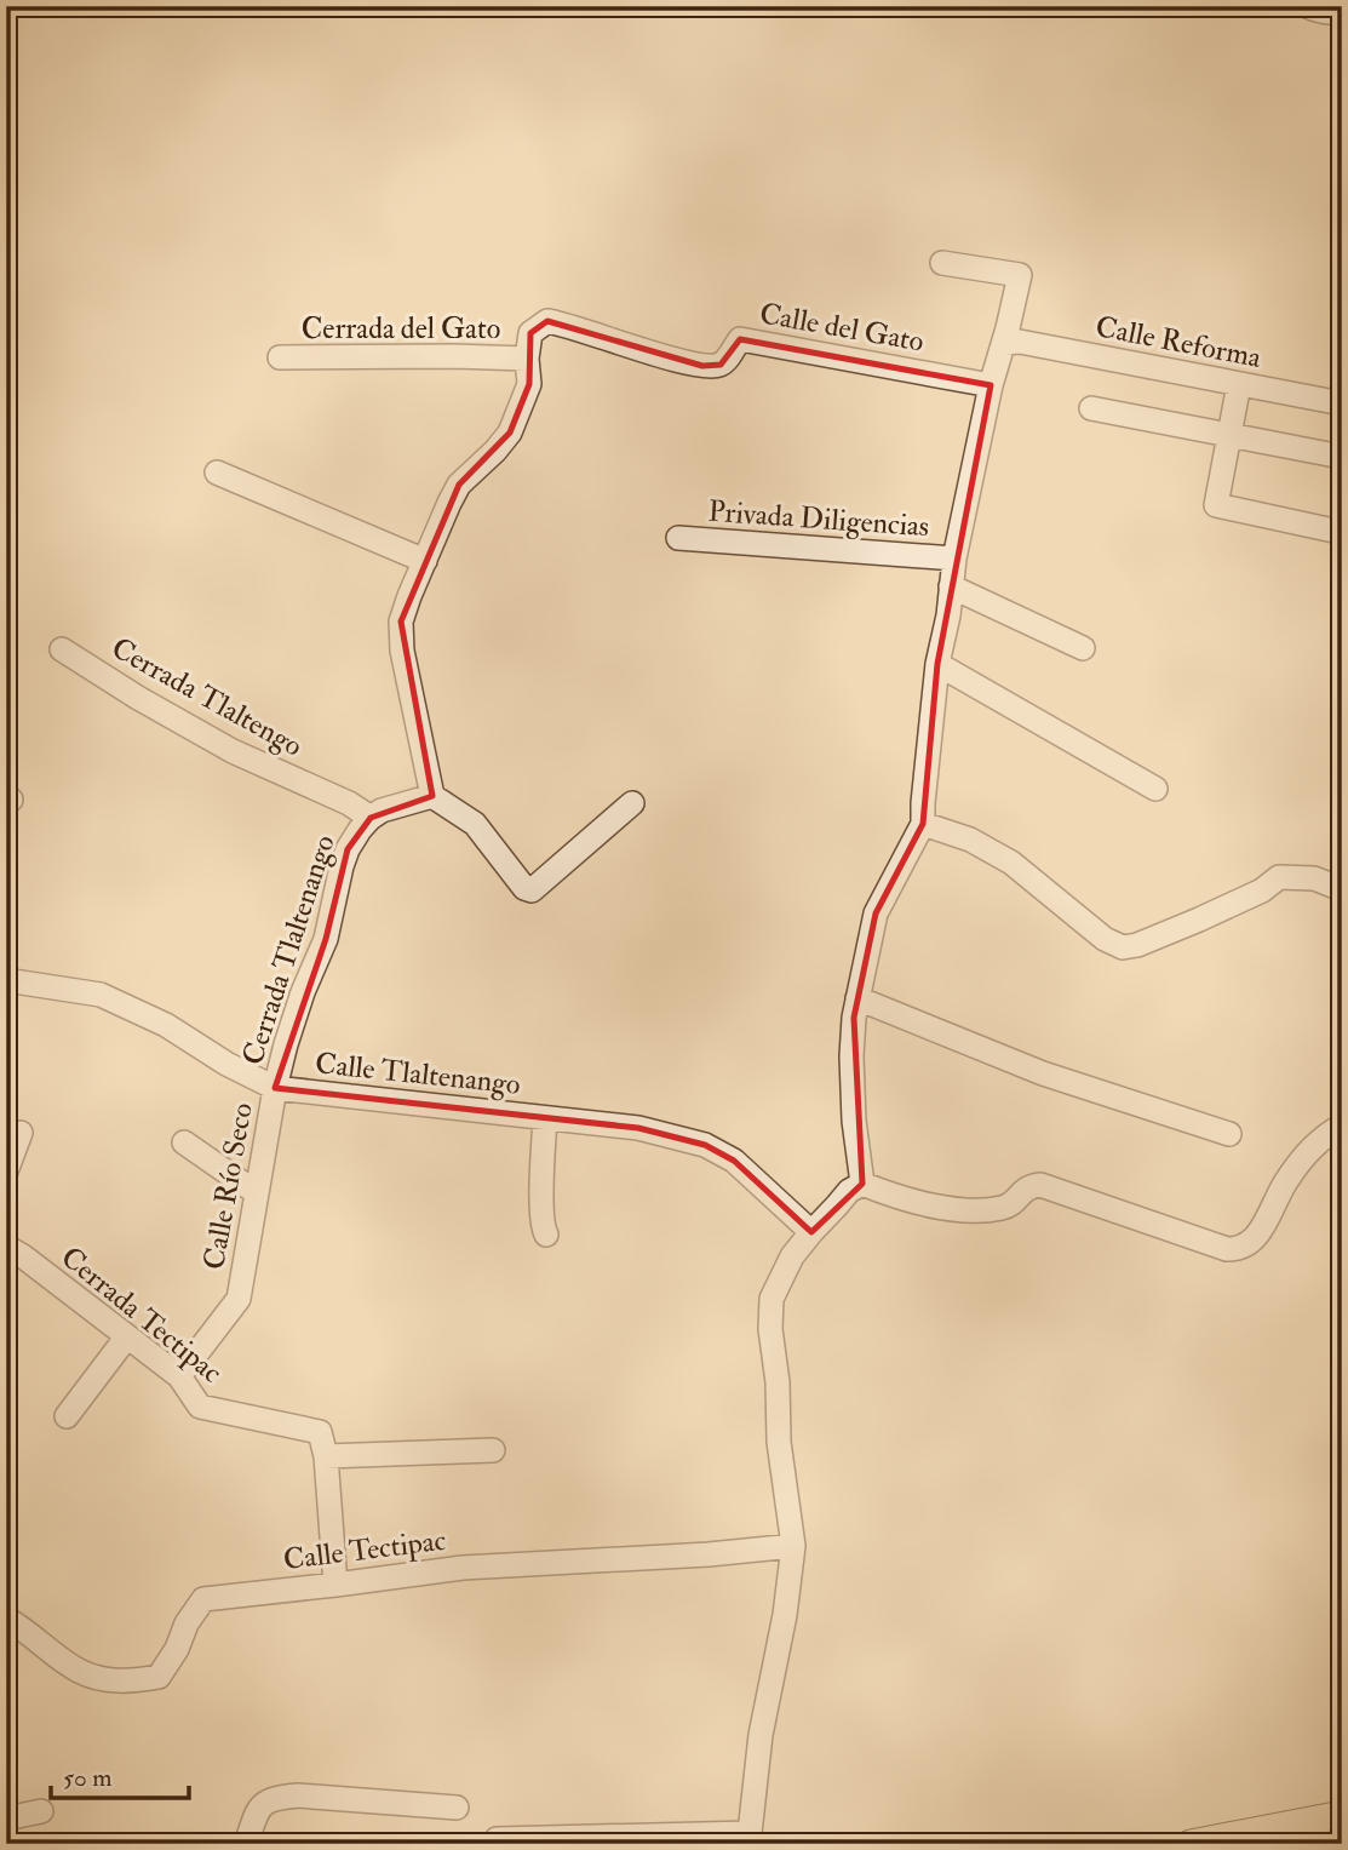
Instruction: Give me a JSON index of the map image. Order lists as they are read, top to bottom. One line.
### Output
{"streets":{"street":["Calle del Gato","Cerrada del Gato","Calle Reforma","Privada Diligencias","Cerrada Tlaltengo","Cerrada Tlaltenango","Calle Tlaltenango","Calle Río Seco","Cerrada Tectipac","Calle Tectipac"]},"crossings":[["Calle del Gato","Cerrada del Gato"],["Cerrada Tlaltengo","Cerrada Tlaltenango"],["Cerrada Tlaltenango","Calle Tlaltenango"],["Cerrada Tlaltenango","Calle Río Seco"],["Calle Tlaltenango","Calle Río Seco"],["Calle Río Seco","Cerrada Tectipac"]],"scale_bar":"50 m"}
